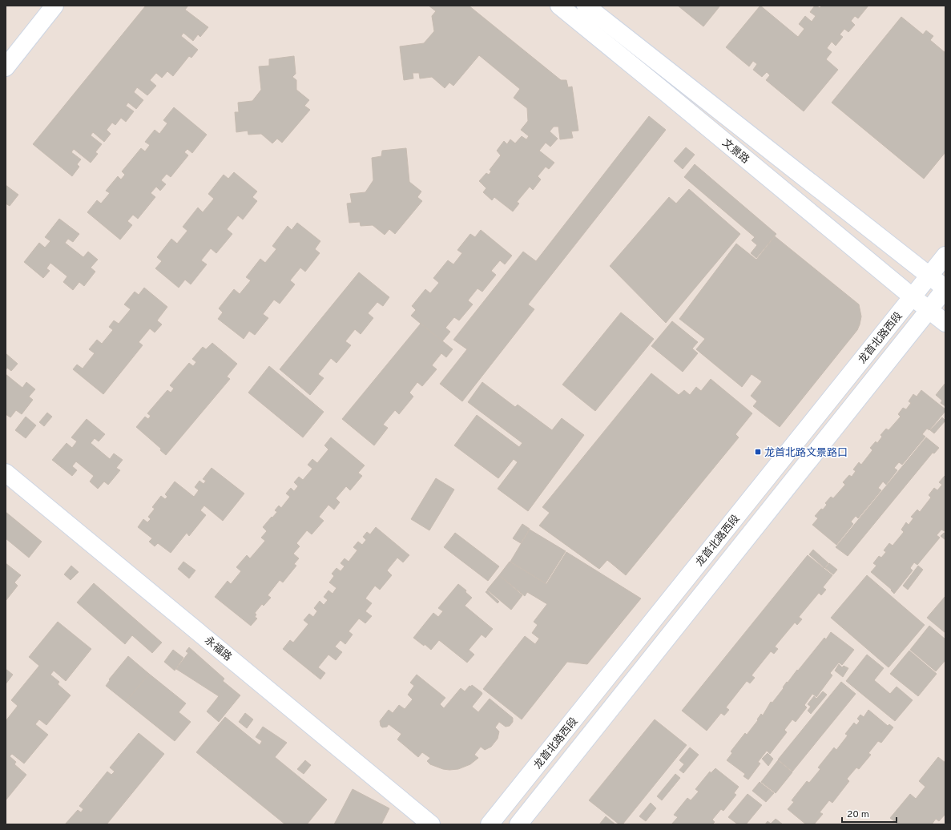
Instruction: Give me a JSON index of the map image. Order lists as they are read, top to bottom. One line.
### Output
{"streets":{"street":["文景路","龙首北路西段","永福路"]},"crossings":[["文景路","龙首北路西段"]],"places":{"transit":["龙首北路文景路口"]},"scale_bar":"20 m"}
